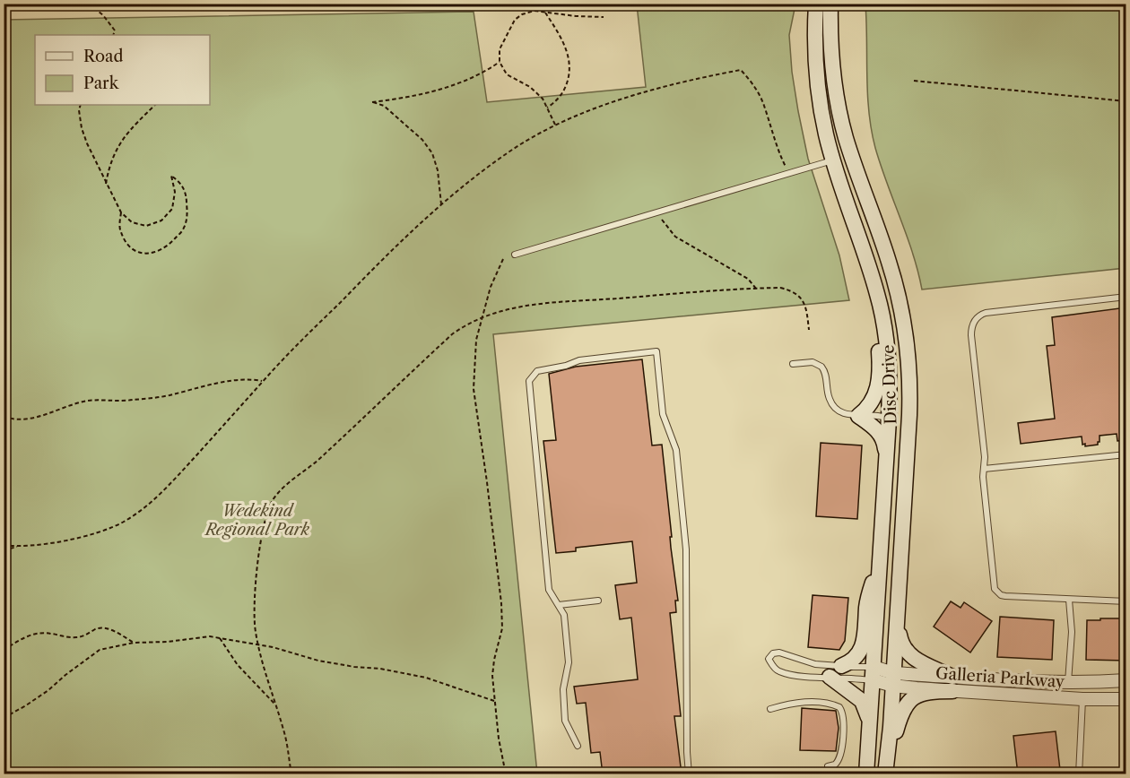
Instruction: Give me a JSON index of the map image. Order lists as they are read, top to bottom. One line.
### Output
{"streets":{"main road":["Disc Drive"],"street":["Galleria Parkway"]},"crossings":[["Disc Drive","Galleria Parkway"]],"parks":["Wedekind Regional Park"],"legend":["Road","Park"]}
